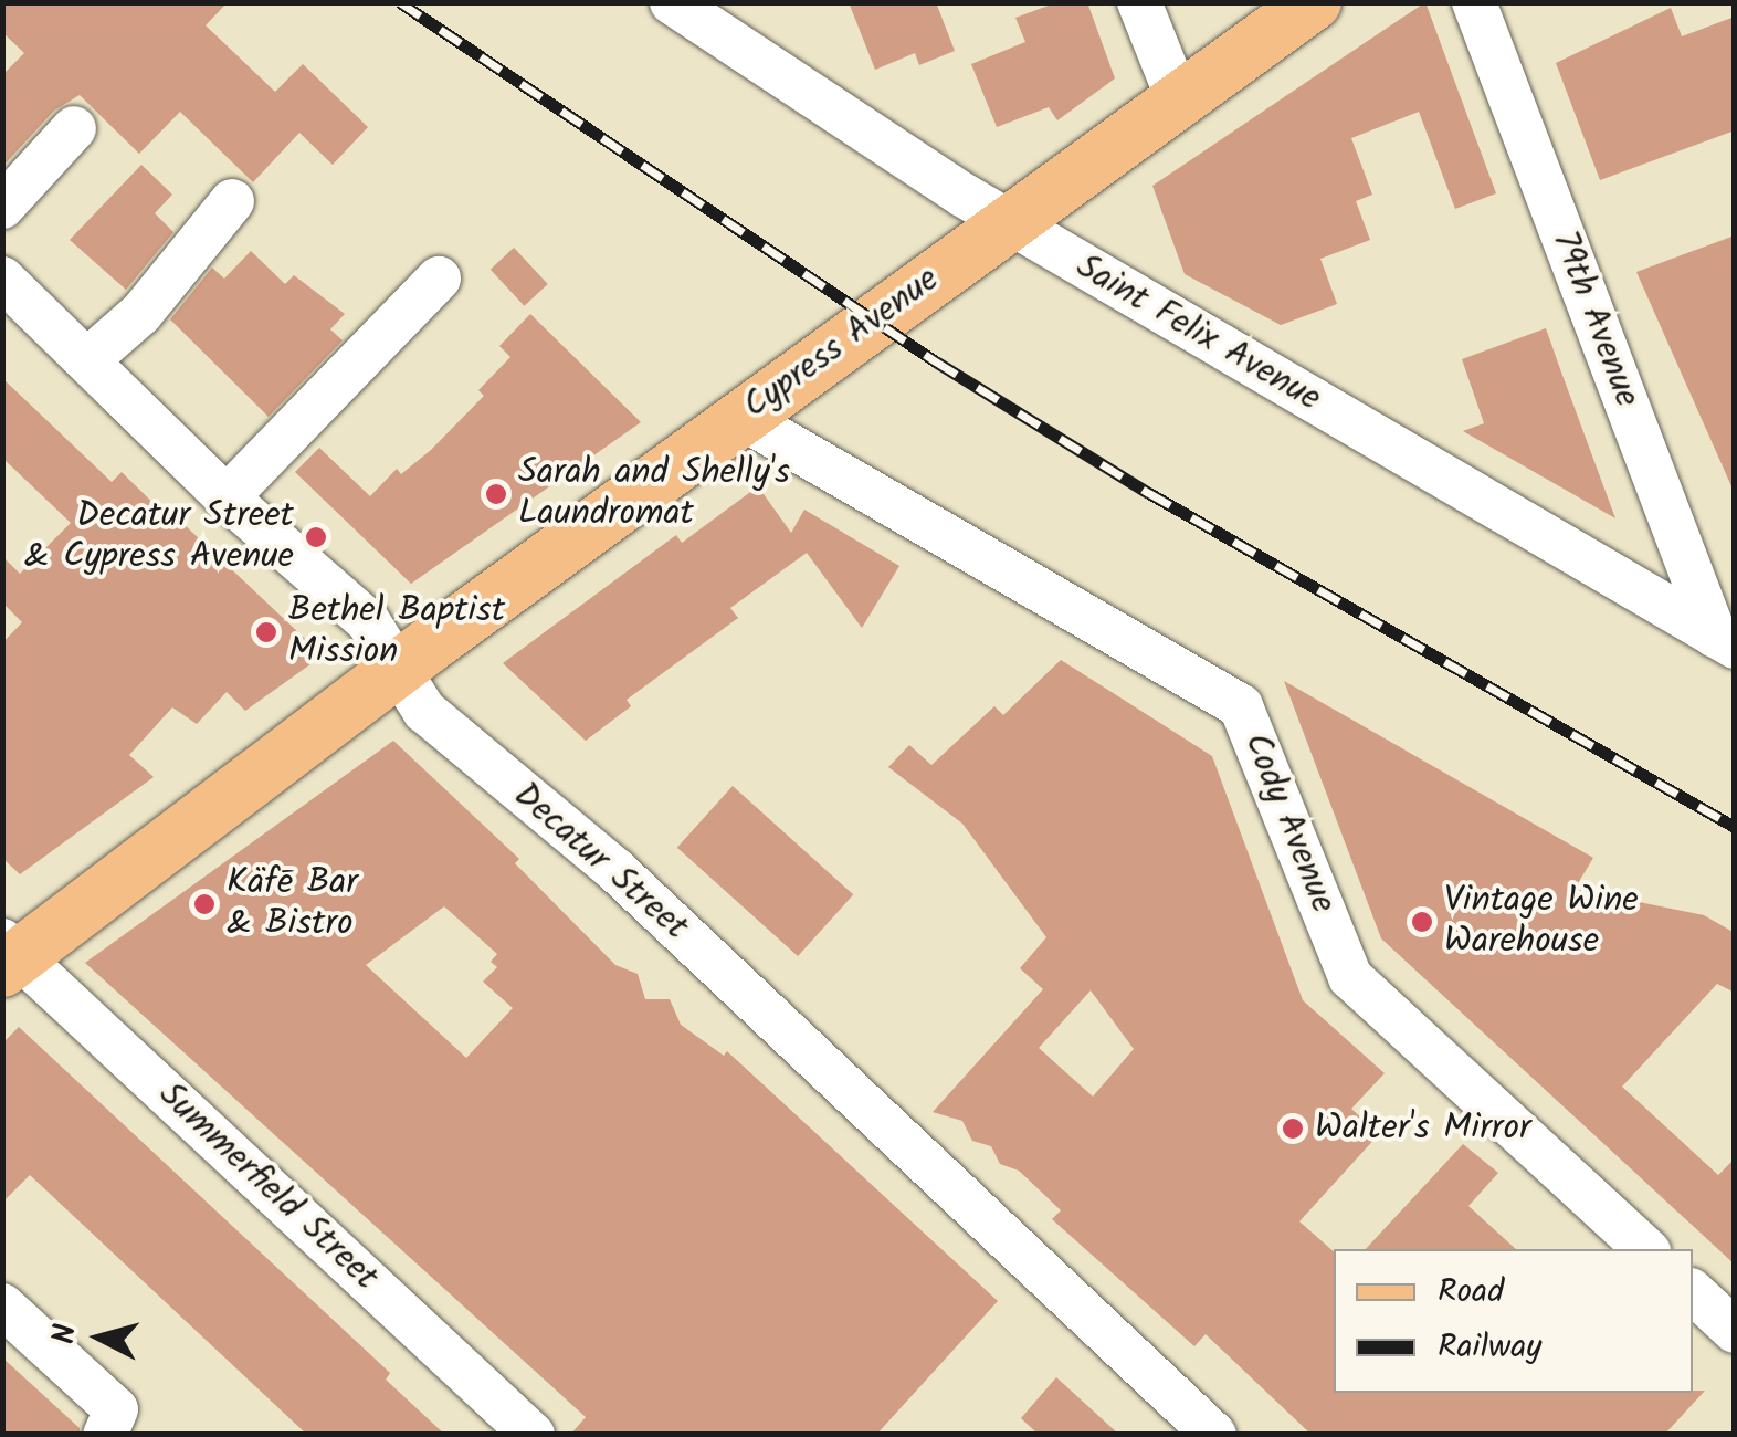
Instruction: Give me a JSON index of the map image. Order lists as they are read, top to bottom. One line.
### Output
{"streets":{"main road":["Cypress Avenue"],"street":["79th Avenue","Saint Felix Avenue","Cody Avenue","Decatur Street","Summerfield Street"]},"crossings":[["79th Avenue","Saint Felix Avenue"],["Saint Felix Avenue","Cypress Avenue"],["Cypress Avenue","Cody Avenue"],["Cypress Avenue","Decatur Street"],["Cypress Avenue","Summerfield Street"]],"places":["Sarah and Shelly's Laundromat","Decatur Street & Cypress Avenue","Bethel Baptist Mission","Käfē Bar & Bistro","Vintage Wine Warehouse","Walter's Mirror"],"legend":["Road","Railway"],"north":"left"}
